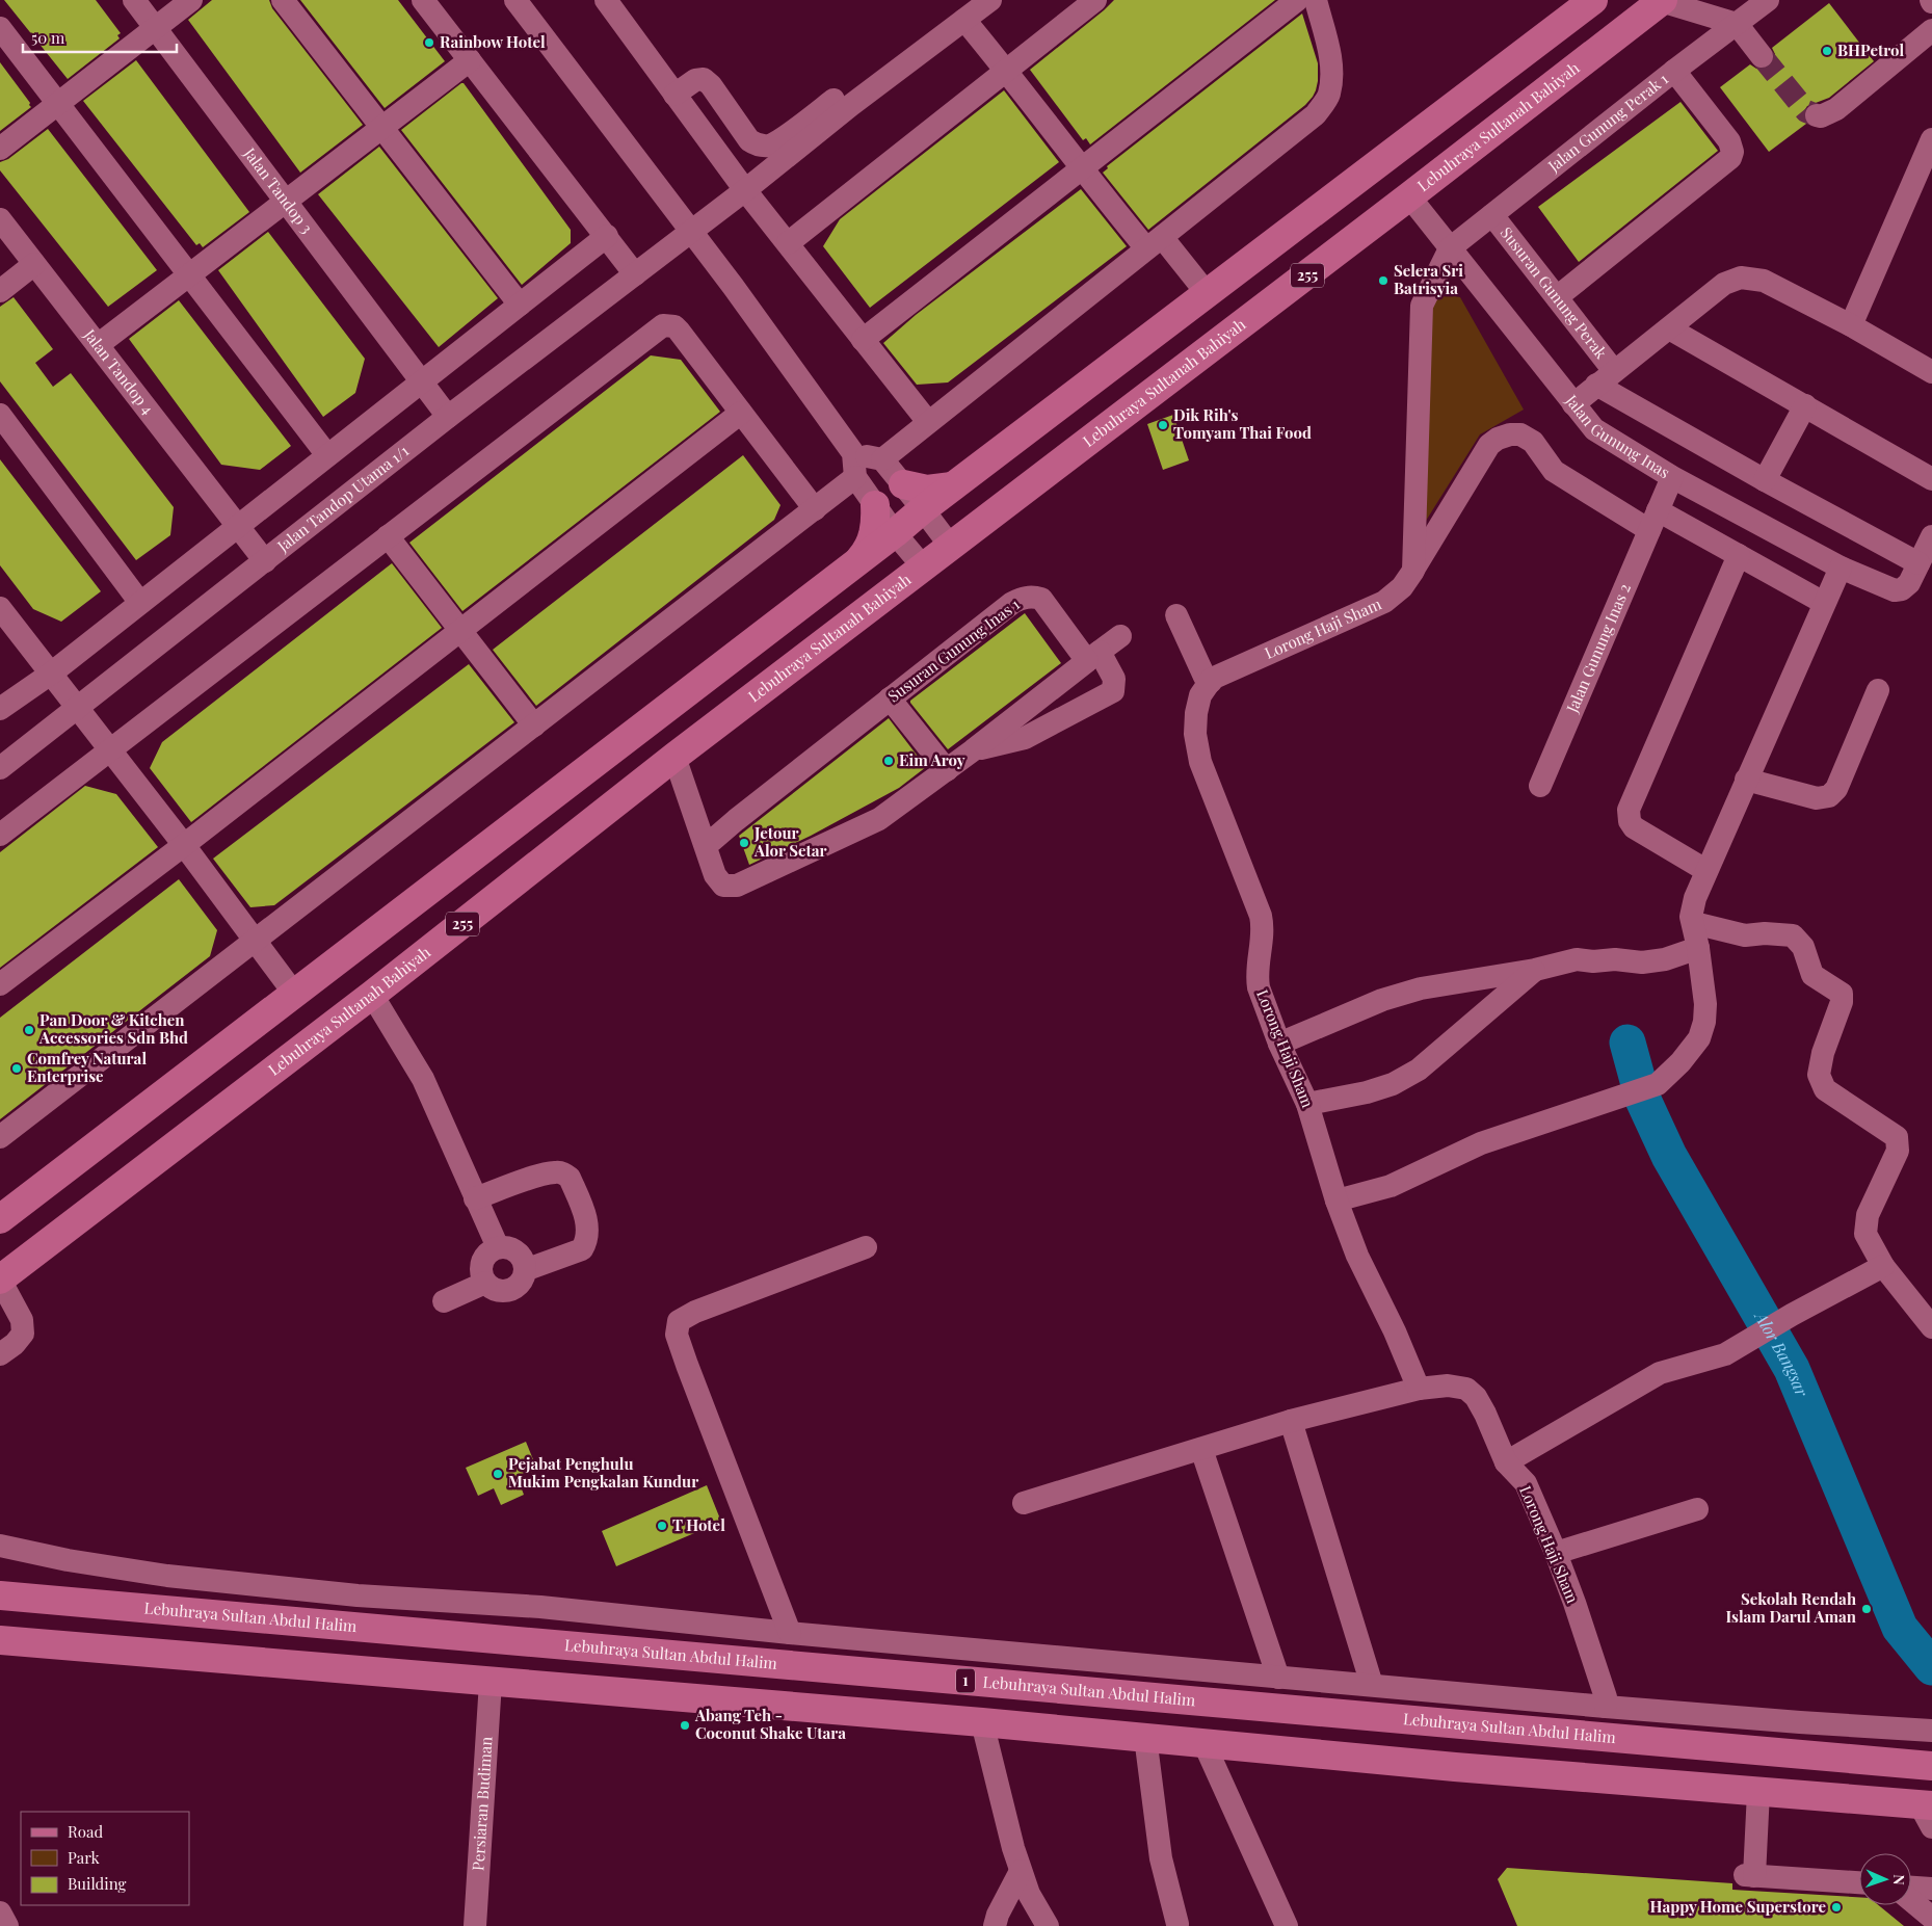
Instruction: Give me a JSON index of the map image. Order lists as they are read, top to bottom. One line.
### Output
{"streets":{"main road":["Lebuhraya Sultanah Bahiyah","255","Lebuhraya Sultan Abdul Halim","1"],"street":["Jalan Gunung Perak 1","Jalan Tandop 3","Susuran Gunung Perak","Jalan Tandop 4","Jalan Gunung Inas","Jalan Tandop Utama 1/1","Lorong Haji Sham","Jalan Gunung Inas 2","Susuran Gunung Inas 1","Persiaran Budiman"]},"crossings":[["Jalan Gunung Perak 1","Susuran Gunung Perak"],["Jalan Gunung Perak 1","Jalan Gunung Inas"],["Lebuhraya Sultanah Bahiyah","Jalan Gunung Inas"],["Jalan Tandop 3","Jalan Tandop Utama 1/1"],["Jalan Tandop 4","Jalan Tandop Utama 1/1"],["Jalan Gunung Inas","Jalan Gunung Inas 2"],["Lorong Haji Sham","Jalan Gunung Inas 2"]],"water":["Alor Bangsar"],"places":["Rainbow Hotel","BHPetrol","Selera Sri Batrisyia","Dik Rih's Tomyam Thai Food","Eim Aroy","Jetour Alor Setar","Pan Door & Kitchen Accessories Sdn Bhd","Comfrey Natural Enterprise","Pejabat Penghulu Mukim Pengkalan Kundur","T Hotel","Sekolah Rendah Islam Darul Aman","Abang Teh - Coconut Shake Utara","Happy Home Superstore"],"legend":["Road","Park","Building"],"scale_bar":"50 m","north":"right"}
